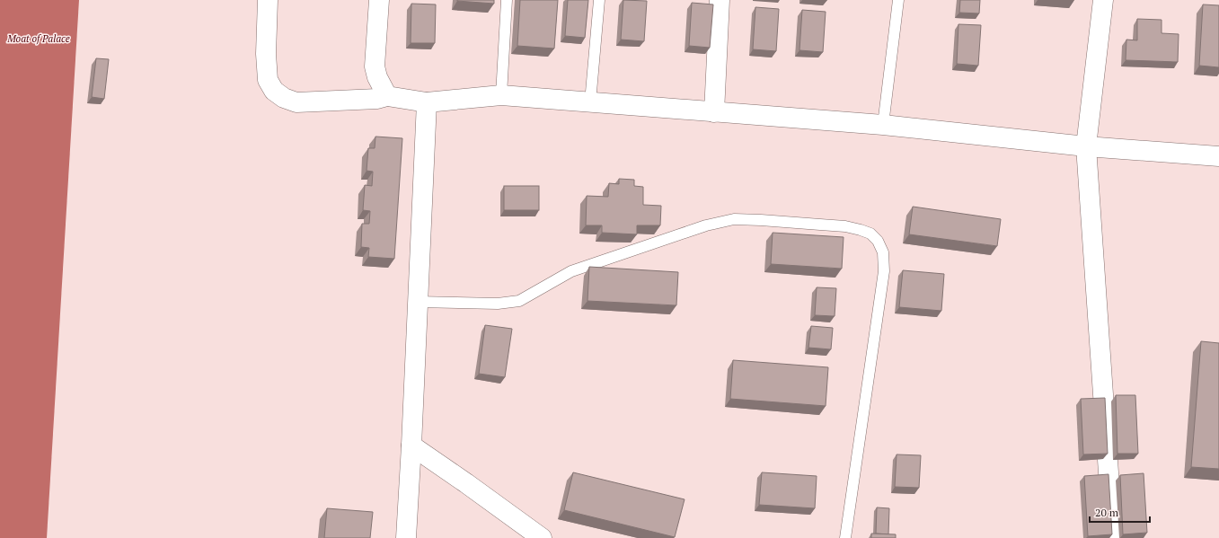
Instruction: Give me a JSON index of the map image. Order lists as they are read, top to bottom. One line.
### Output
{"water":["Moat of Palace"],"scale_bar":"20 m"}
